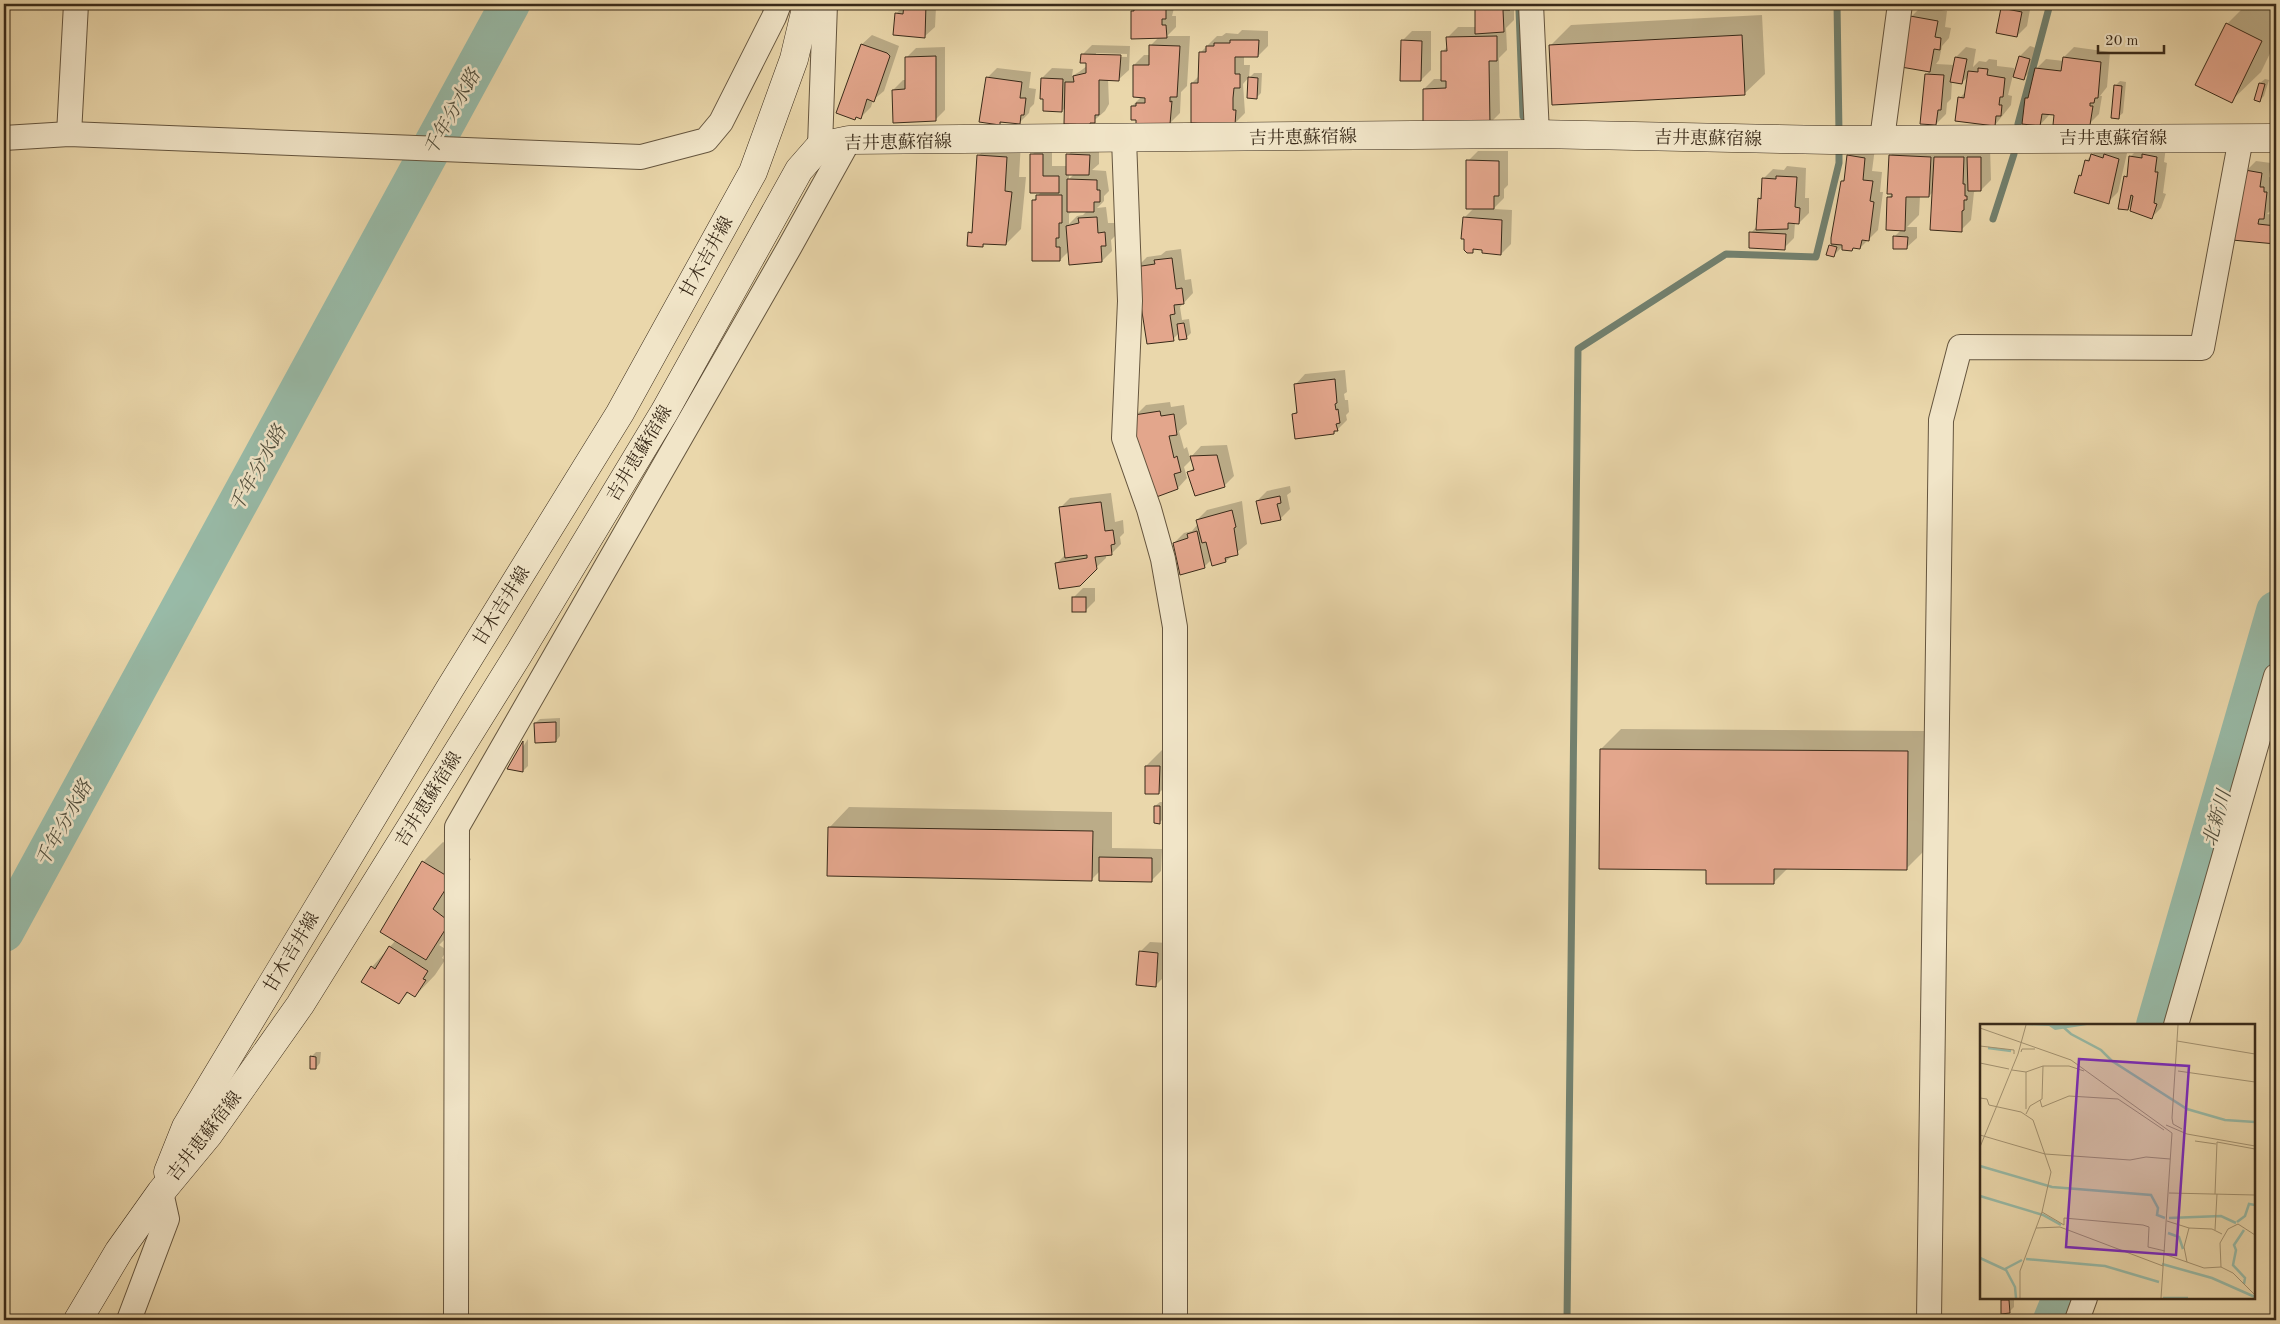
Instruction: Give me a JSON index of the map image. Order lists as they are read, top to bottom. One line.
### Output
{"streets":{"main road":["吉井恵蘇宿線","甘木吉井線"]},"crossings":[["吉井恵蘇宿線","甘木吉井線"]],"water":["千年分水路","北新川"],"scale_bar":"20 m"}
